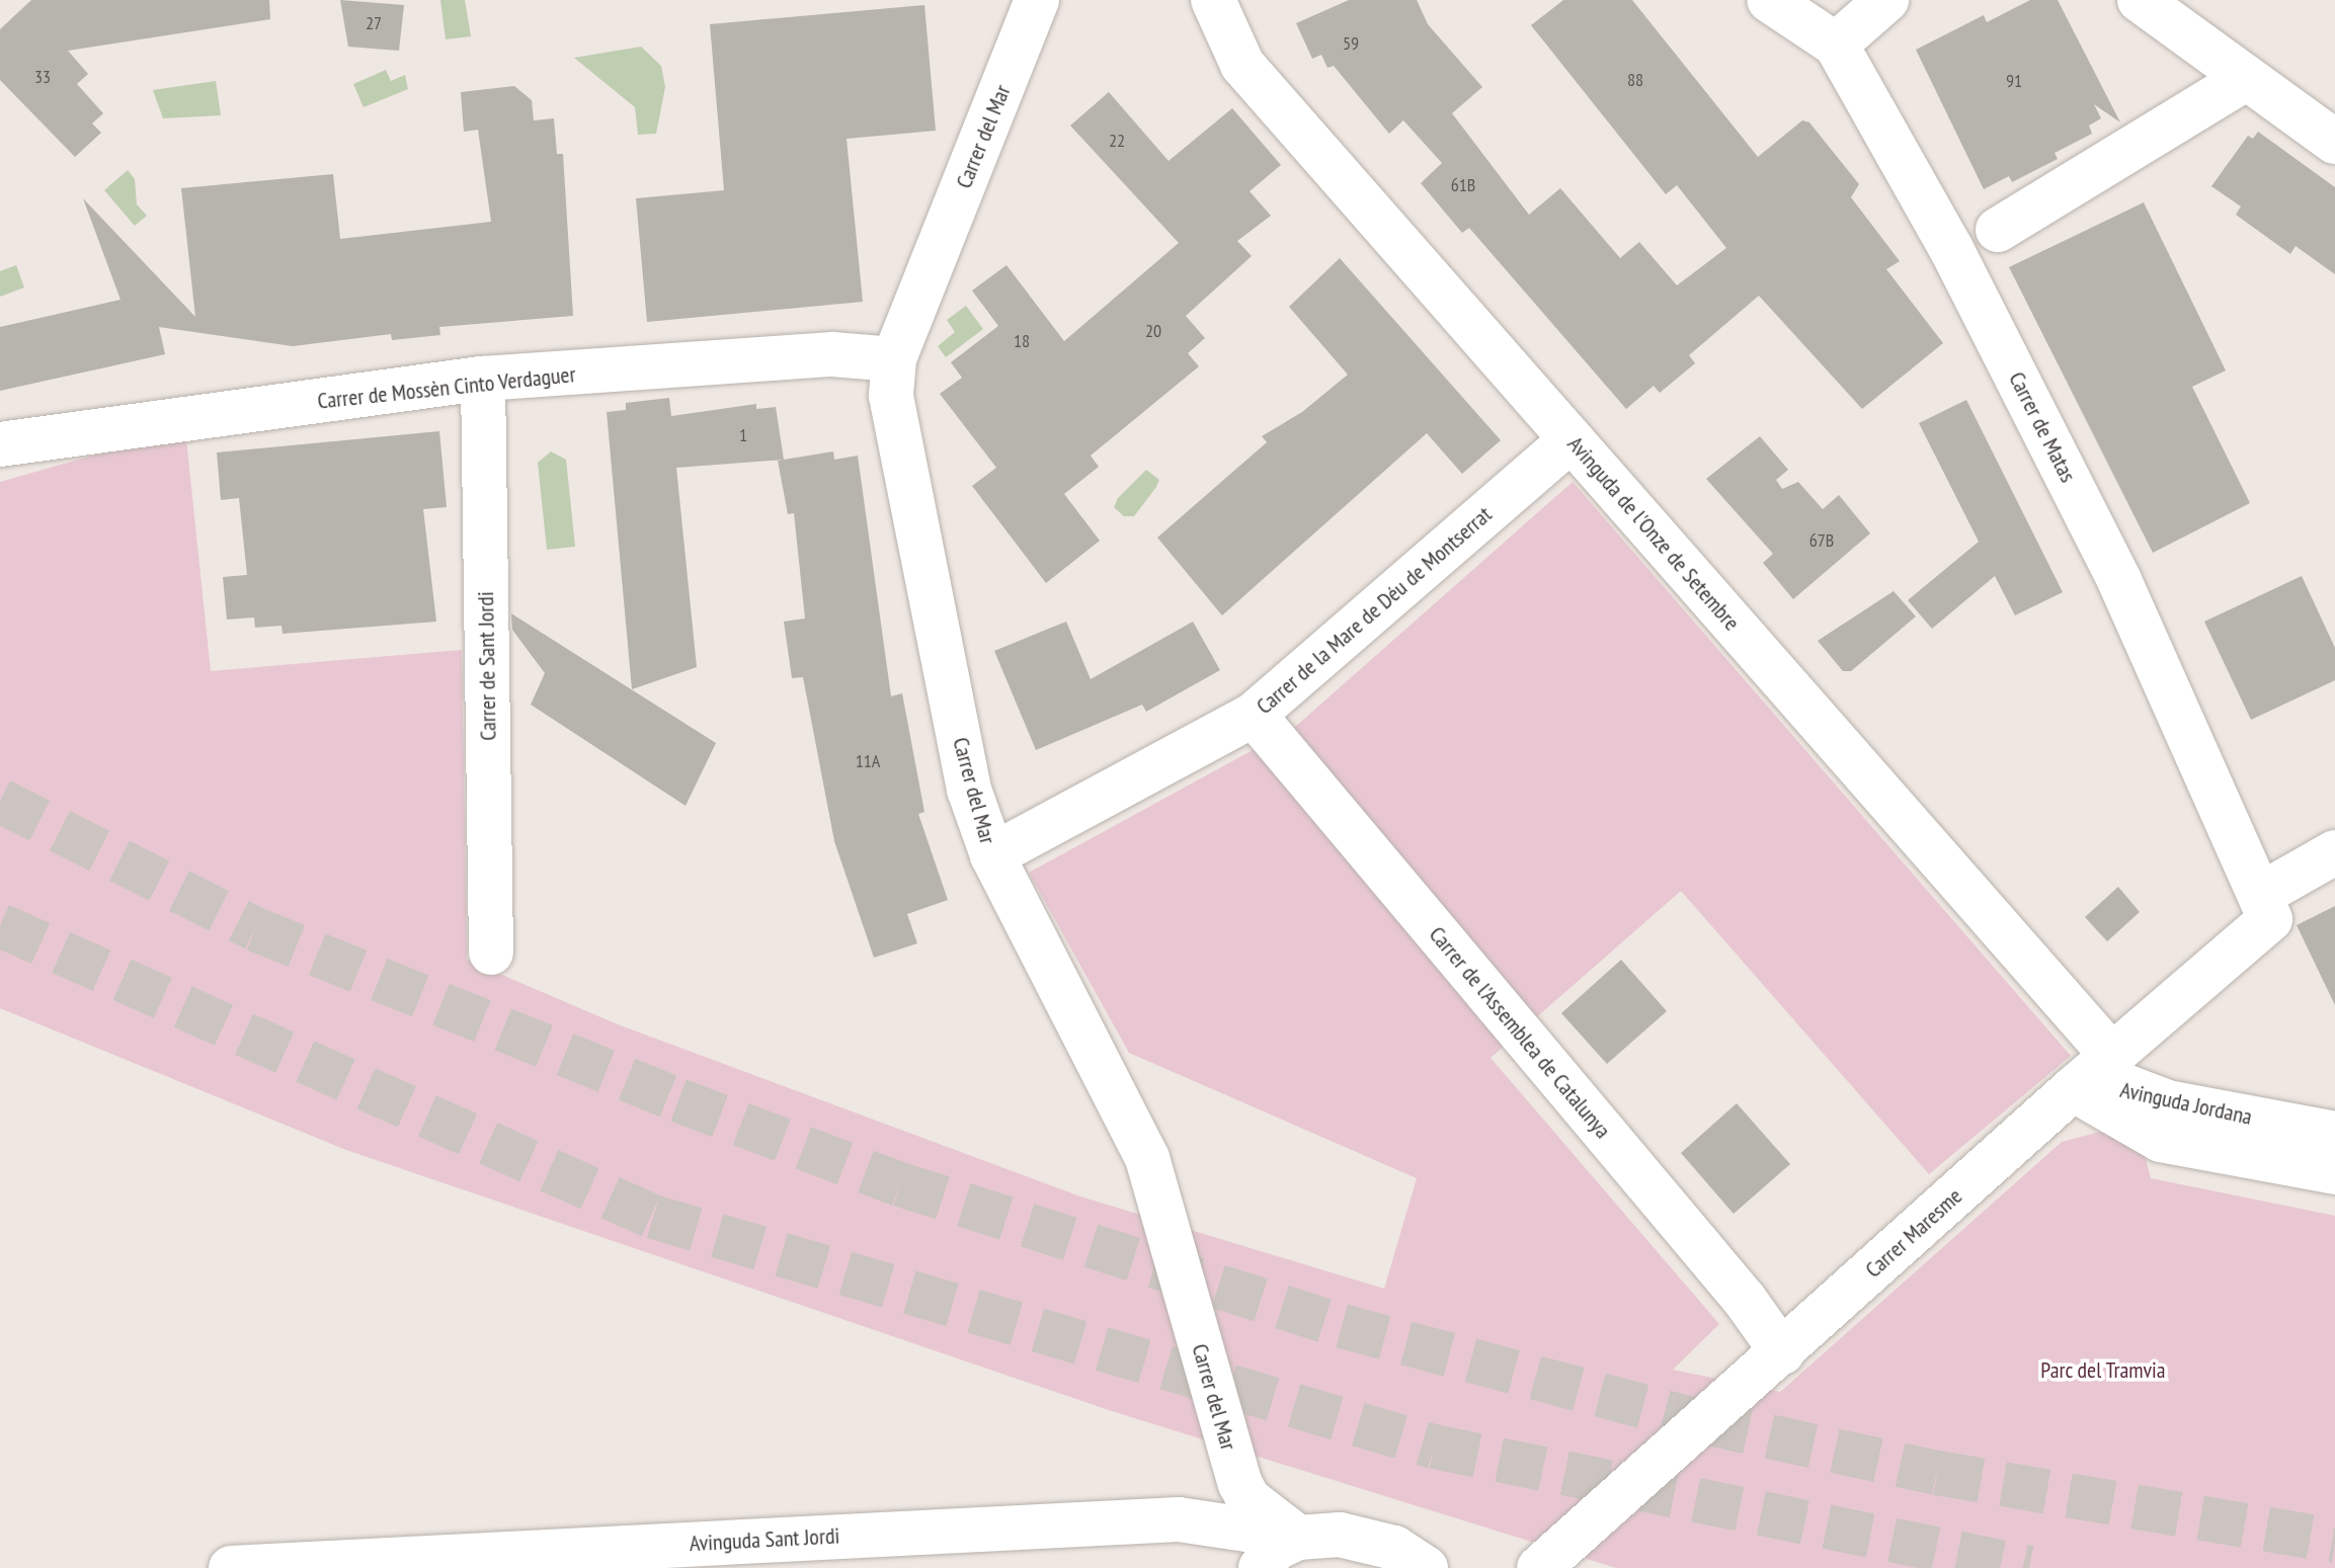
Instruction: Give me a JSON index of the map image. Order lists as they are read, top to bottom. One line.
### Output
{"streets":{"street":["Carrer del Mar","Carrer de Mossèn Cinto Verdaguer","Carrer de Matas","Avinguda de l'Onze de Setembre","Carrer de la Mare de Déu de Montserrat","Carrer de Sant Jordi","Carrer de l'Assemblea de Catalunya","Avinguda Jordana","Carrer Maresme","Avinguda Sant Jordi"]},"crossings":[["Carrer del Mar","Carrer de Mossèn Cinto Verdaguer"],["Carrer del Mar","Carrer de la Mare de Déu de Montserrat"],["Carrer del Mar","Avinguda Sant Jordi"],["Carrer de Mossèn Cinto Verdaguer","Carrer de Sant Jordi"],["Carrer de Matas","Carrer Maresme"],["Avinguda de l'Onze de Setembre","Carrer de la Mare de Déu de Montserrat"],["Avinguda de l'Onze de Setembre","Carrer Maresme"],["Carrer de la Mare de Déu de Montserrat","Carrer de l'Assemblea de Catalunya"],["Carrer de l'Assemblea de Catalunya","Carrer Maresme"],["Avinguda Jordana","Carrer Maresme"]],"parks":["Parc del Tramvia"],"house_numbers":["27","59","33","88","91","22","61B","20","18","1","67B","11A"]}
